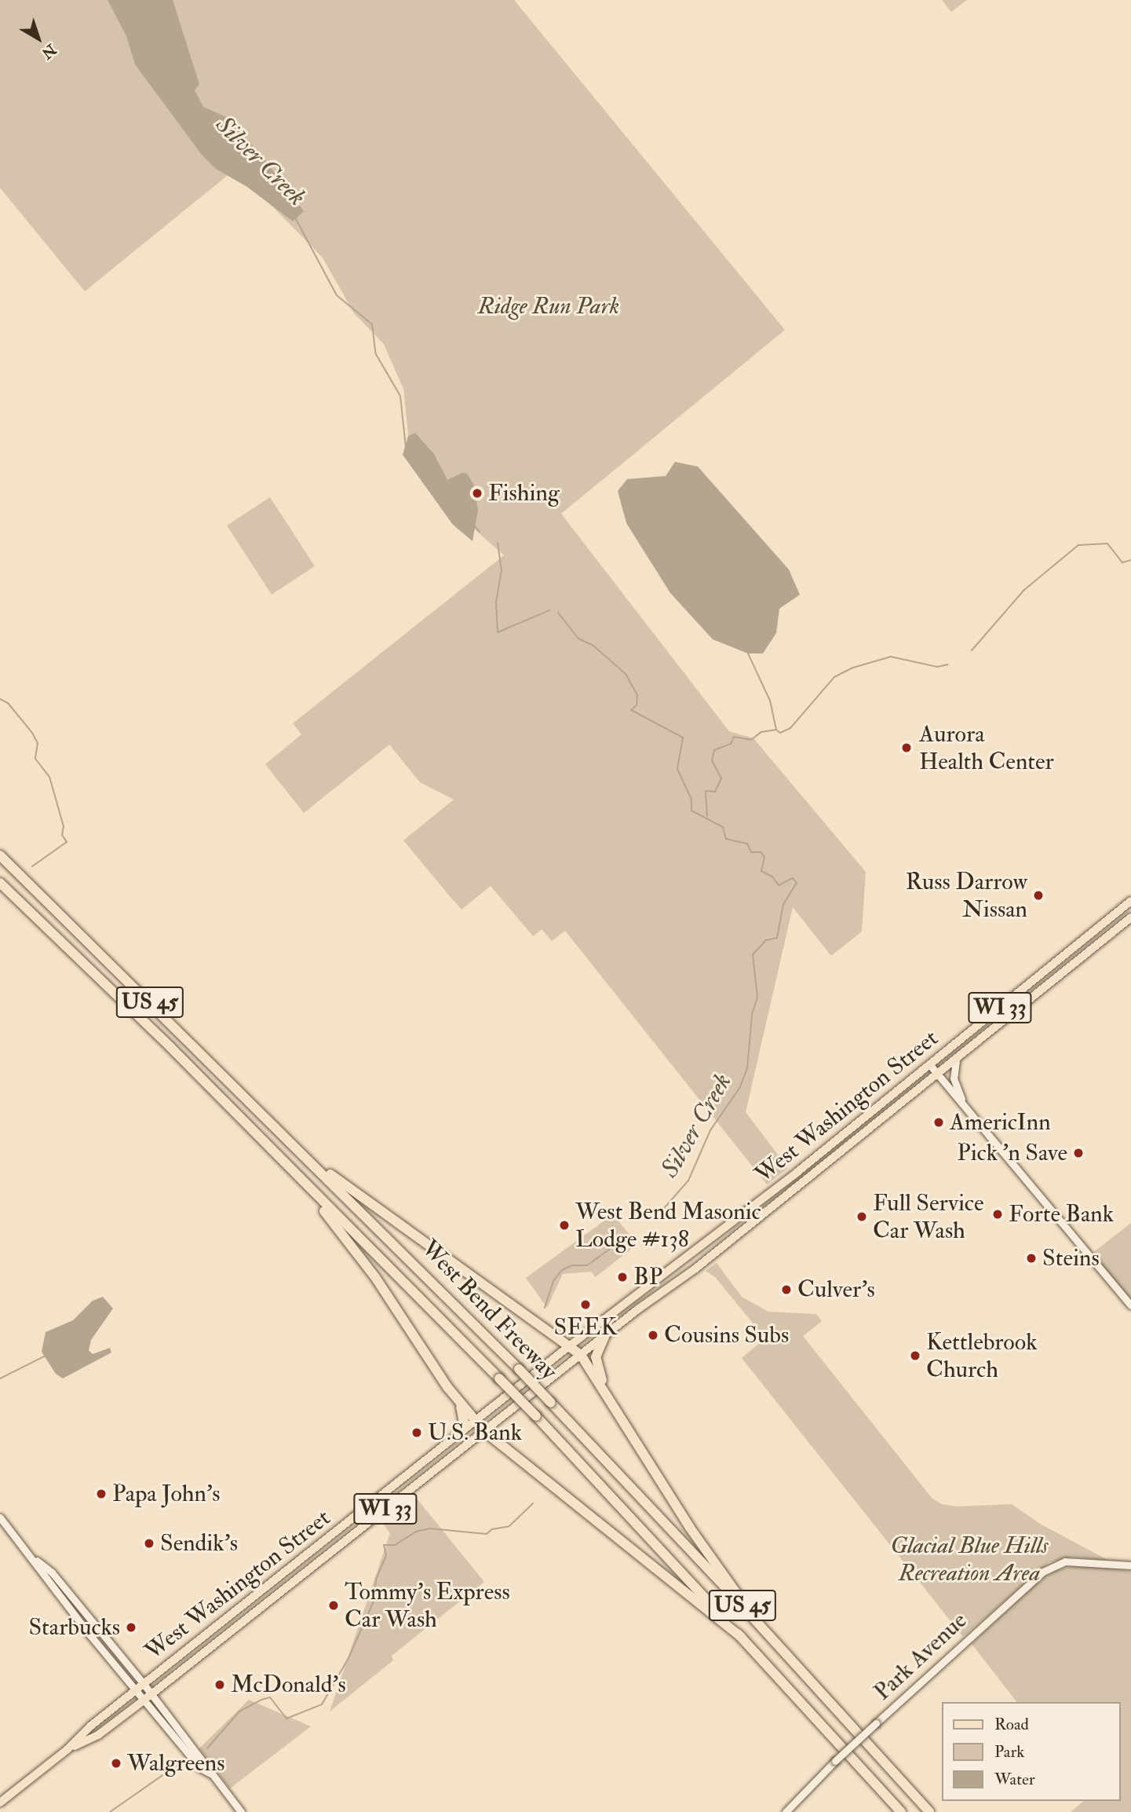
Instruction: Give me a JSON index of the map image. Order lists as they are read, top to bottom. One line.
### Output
{"streets":{"highway":["US 45","West Bend Freeway"],"main road":["WI 33","West Washington Street"],"street":["Park Avenue"]},"water":["Silver Creek"],"parks":["Ridge Run Park","Glacial Blue Hills Recreation Area"],"places":["Fishing","Aurora Health Center","Russ Darrow Nissan","AmericInn","Pick 'n Save","Forte Bank","Full Service Car Wash","West Bend Masonic Lodge #138","Steins","BP","Culver's","SEEK","Cousins Subs","Kettlebrook Church","U.S. Bank","Papa John's","Sendik's","Tommy's Express Car Wash","Starbucks","McDonald's","Walgreens"],"legend":["Road","Park","Water"],"north":"bottom right"}
